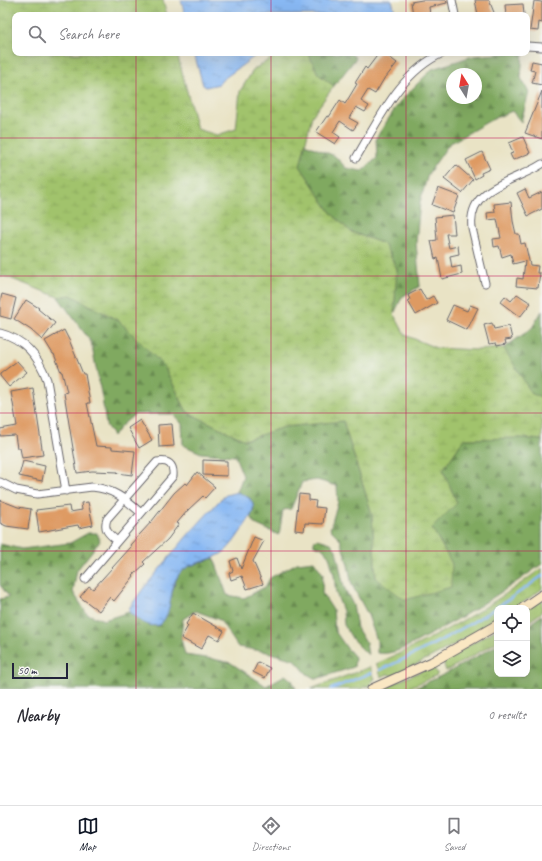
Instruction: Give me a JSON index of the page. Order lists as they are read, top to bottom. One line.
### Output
{"scale_bar":"50 m","north":"top","page":{"search":"Search here","scale":"50 m","heading":["Nearby","0 results"],"nav":["Map","Directions","Saved"]}}
